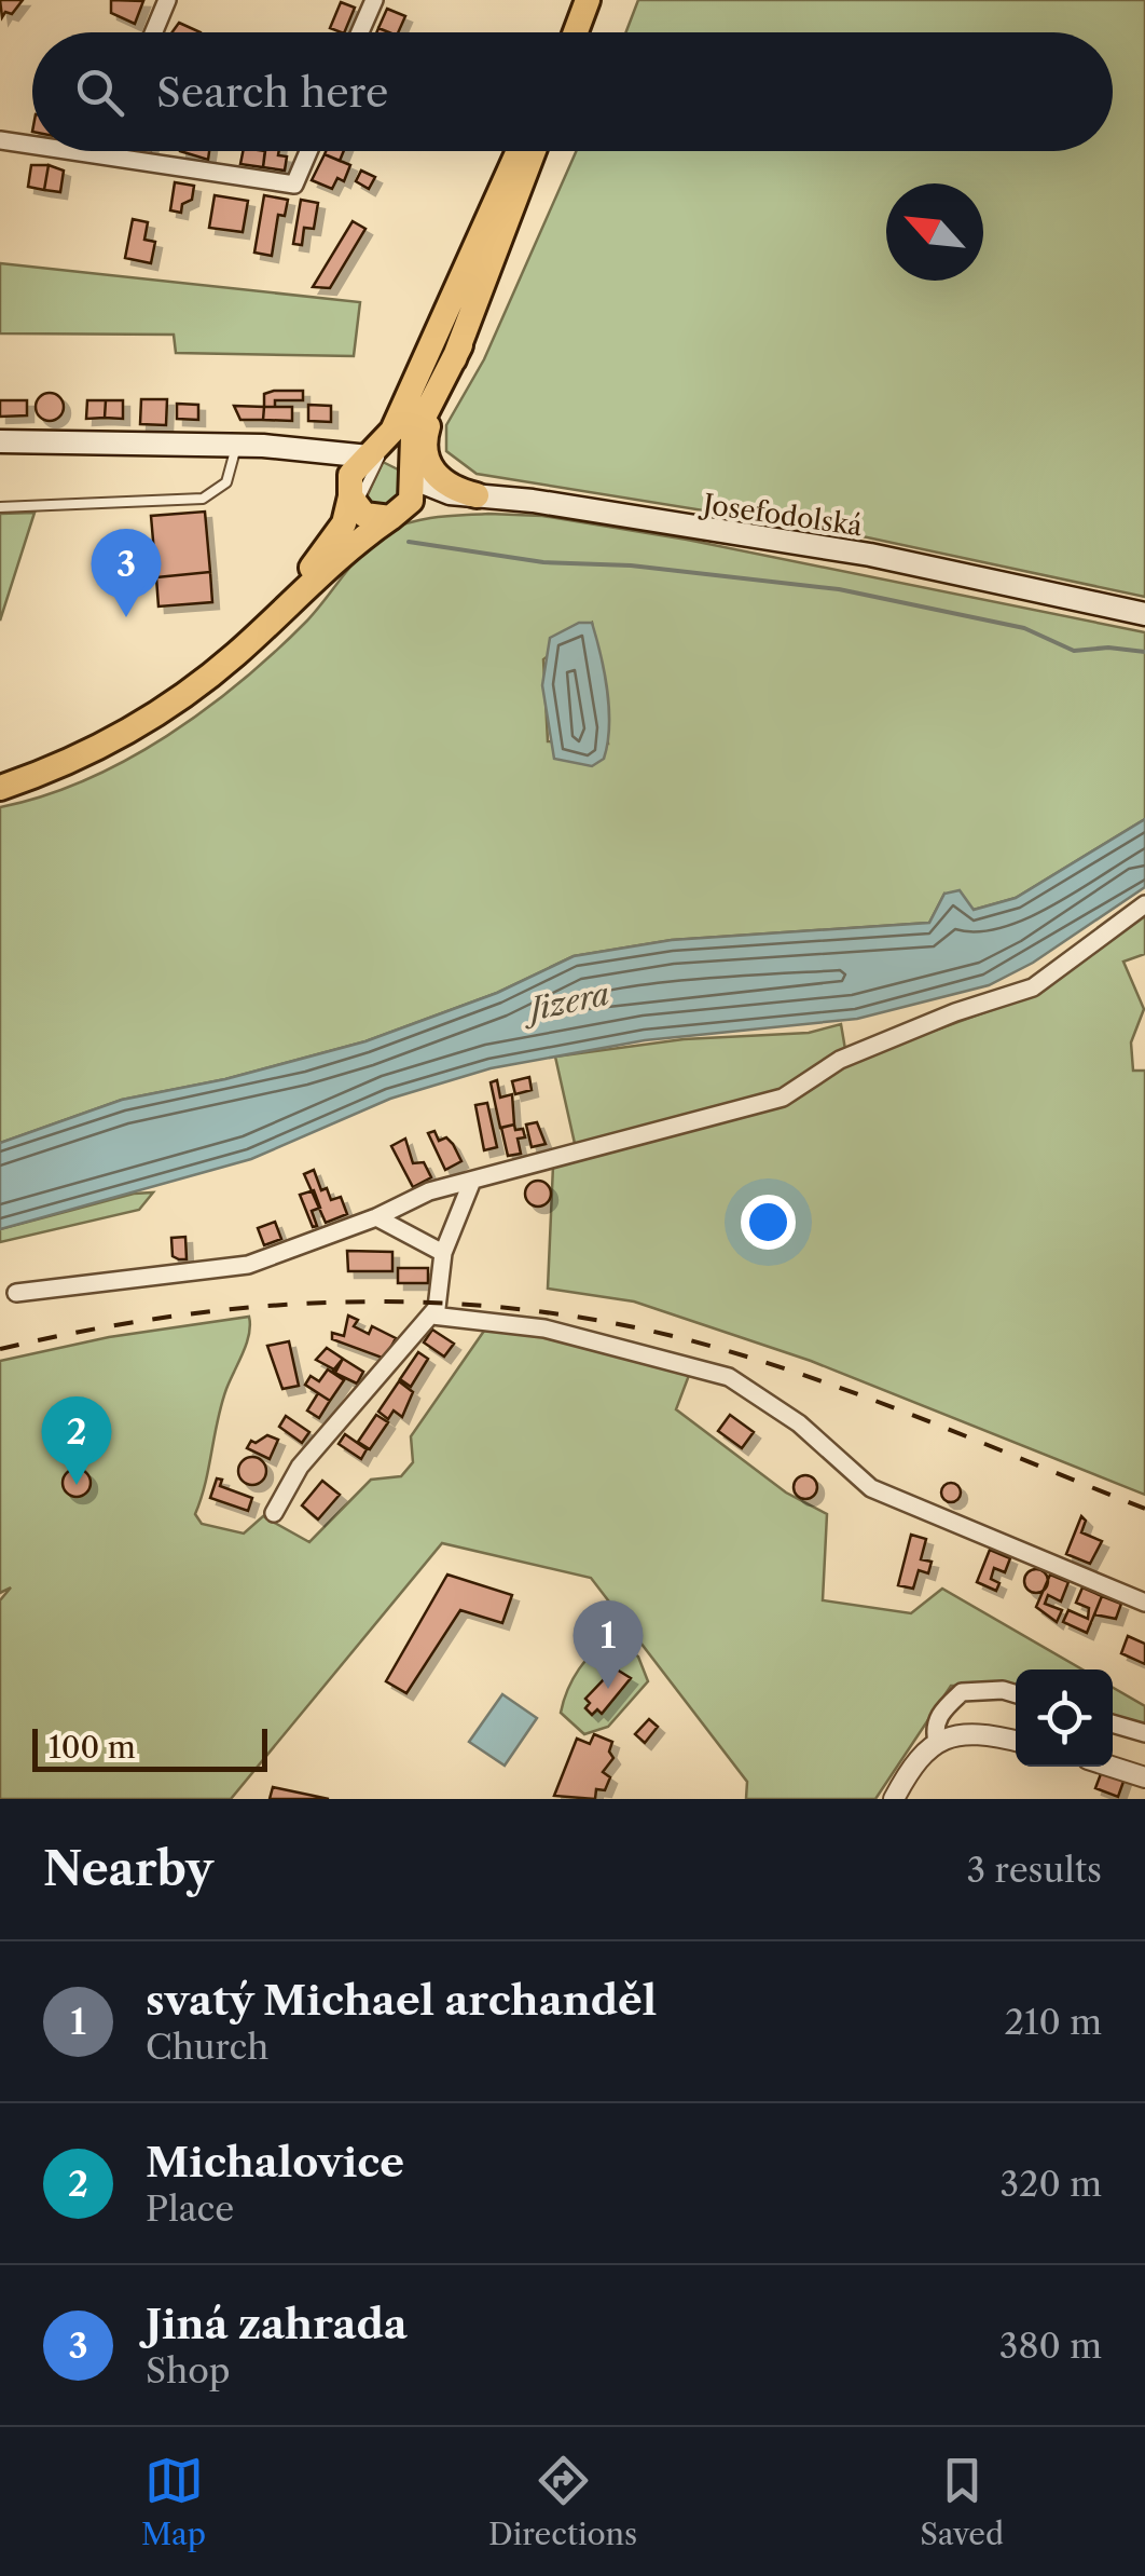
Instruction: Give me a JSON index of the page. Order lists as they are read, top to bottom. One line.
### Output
{"streets":{"main road":["Josefodolská"]},"water":["Jizera"],"scale_bar":"100 m","north":"top left","page":{"search":"Search here","pins":["3","2","1"],"scale":"100 m","heading":["Nearby","3 results"],"list":[{"mark":"1","name":"svatý Michael archanděl","note":"Church","value":"210 m"},{"mark":"2","name":"Michalovice","note":"Place","value":"320 m"},{"mark":"3","name":"Jiná zahrada","note":"Shop","value":"380 m"}],"nav":["Map","Directions","Saved"]}}
